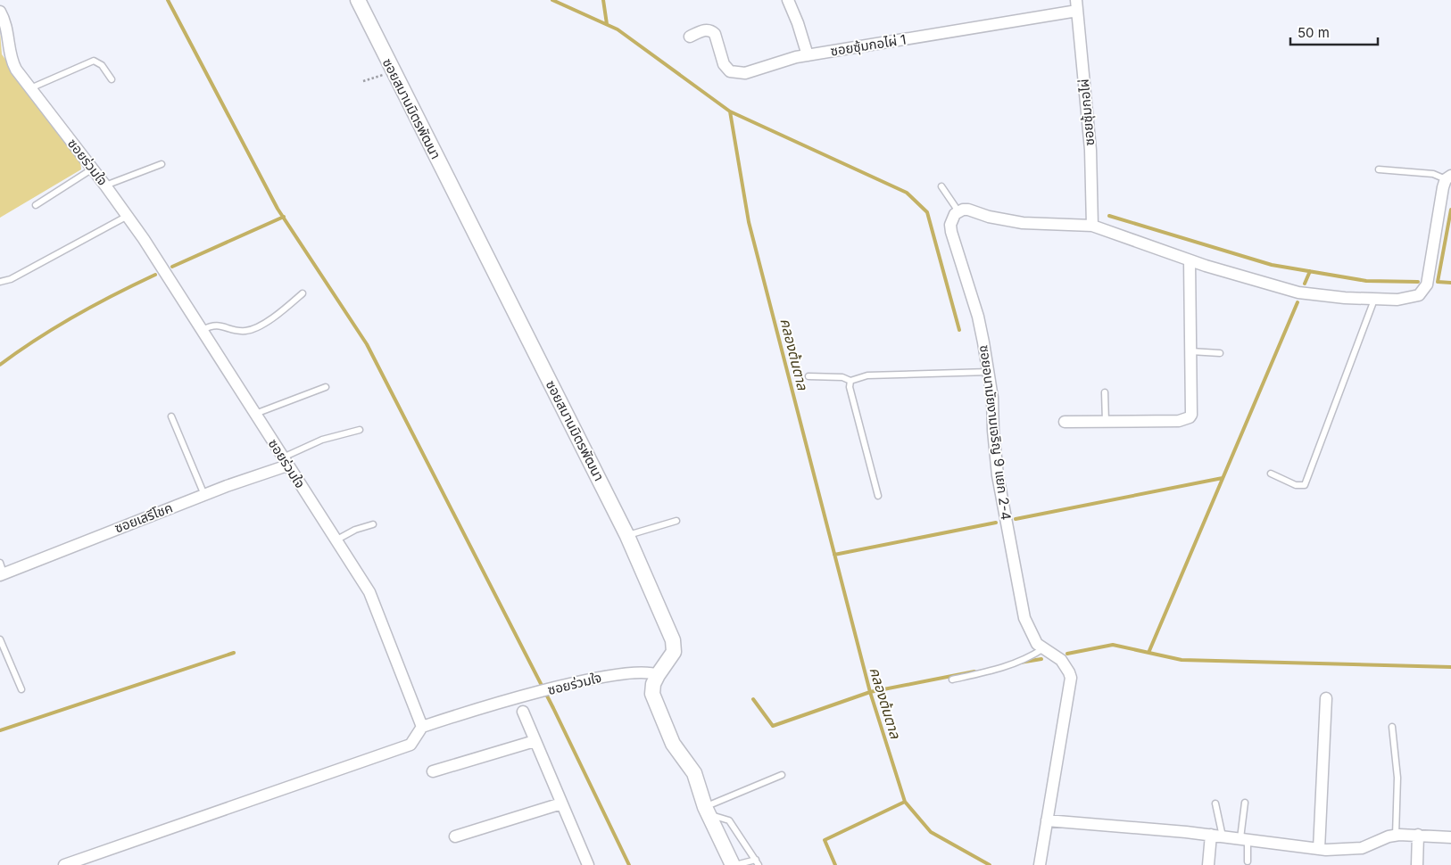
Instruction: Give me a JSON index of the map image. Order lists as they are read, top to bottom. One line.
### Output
{"streets":{"street":["ซอยซุ้มกอไผ่ 1","ซอยสมานมิตรพัฒนา","ซอยซุ้มกอไผ่","ซอยร่วมใจ","ซอยอนามัยงามเจริญ 9 แยก 2-4","ซอยเสรีโชค"]},"crossings":[["ซอยซุ้มกอไผ่ 1","ซอยซุ้มกอไผ่"],["ซอยสมานมิตรพัฒนา","ซอยร่วมใจ"],["ซอยร่วมใจ","ซอยเสรีโชค"]],"water":["คลองต้นตาล"],"scale_bar":"50 m"}
